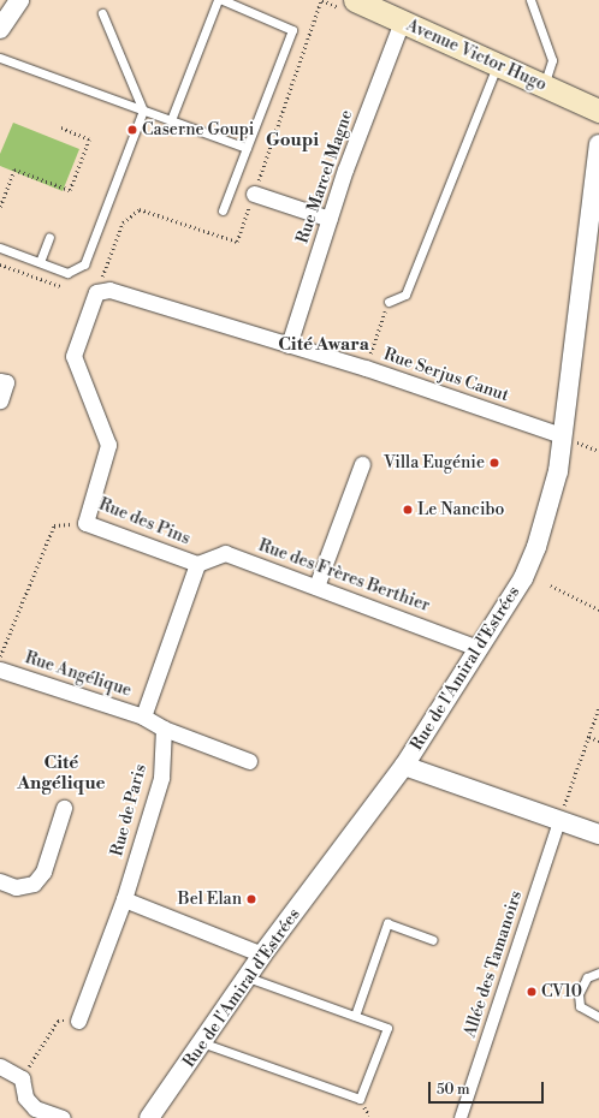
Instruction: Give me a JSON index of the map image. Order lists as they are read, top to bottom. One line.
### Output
{"streets":{"main road":["Avenue Victor Hugo"],"street":["Rue Marcel Magne","Rue Serjus Canut","Rue des Pins","Rue des Frères Berthier","Rue de l'Amiral d'Estrées","Rue Angélique","Rue de Paris","Allée des Tamanoirs"]},"crossings":[["Avenue Victor Hugo","Rue Marcel Magne"],["Rue Marcel Magne","Rue Serjus Canut"],["Rue Serjus Canut","Rue des Pins"],["Rue Serjus Canut","Rue de l'Amiral d'Estrées"],["Rue des Pins","Rue des Frères Berthier"],["Rue des Frères Berthier","Rue de l'Amiral d'Estrées"]],"districts":["Goupi","Cité Awara","Cité Angélique"],"places":["Caserne Goupi","Villa Eugénie","Le Nancibo","Bel Elan","CV10"],"scale_bar":"50 m"}
